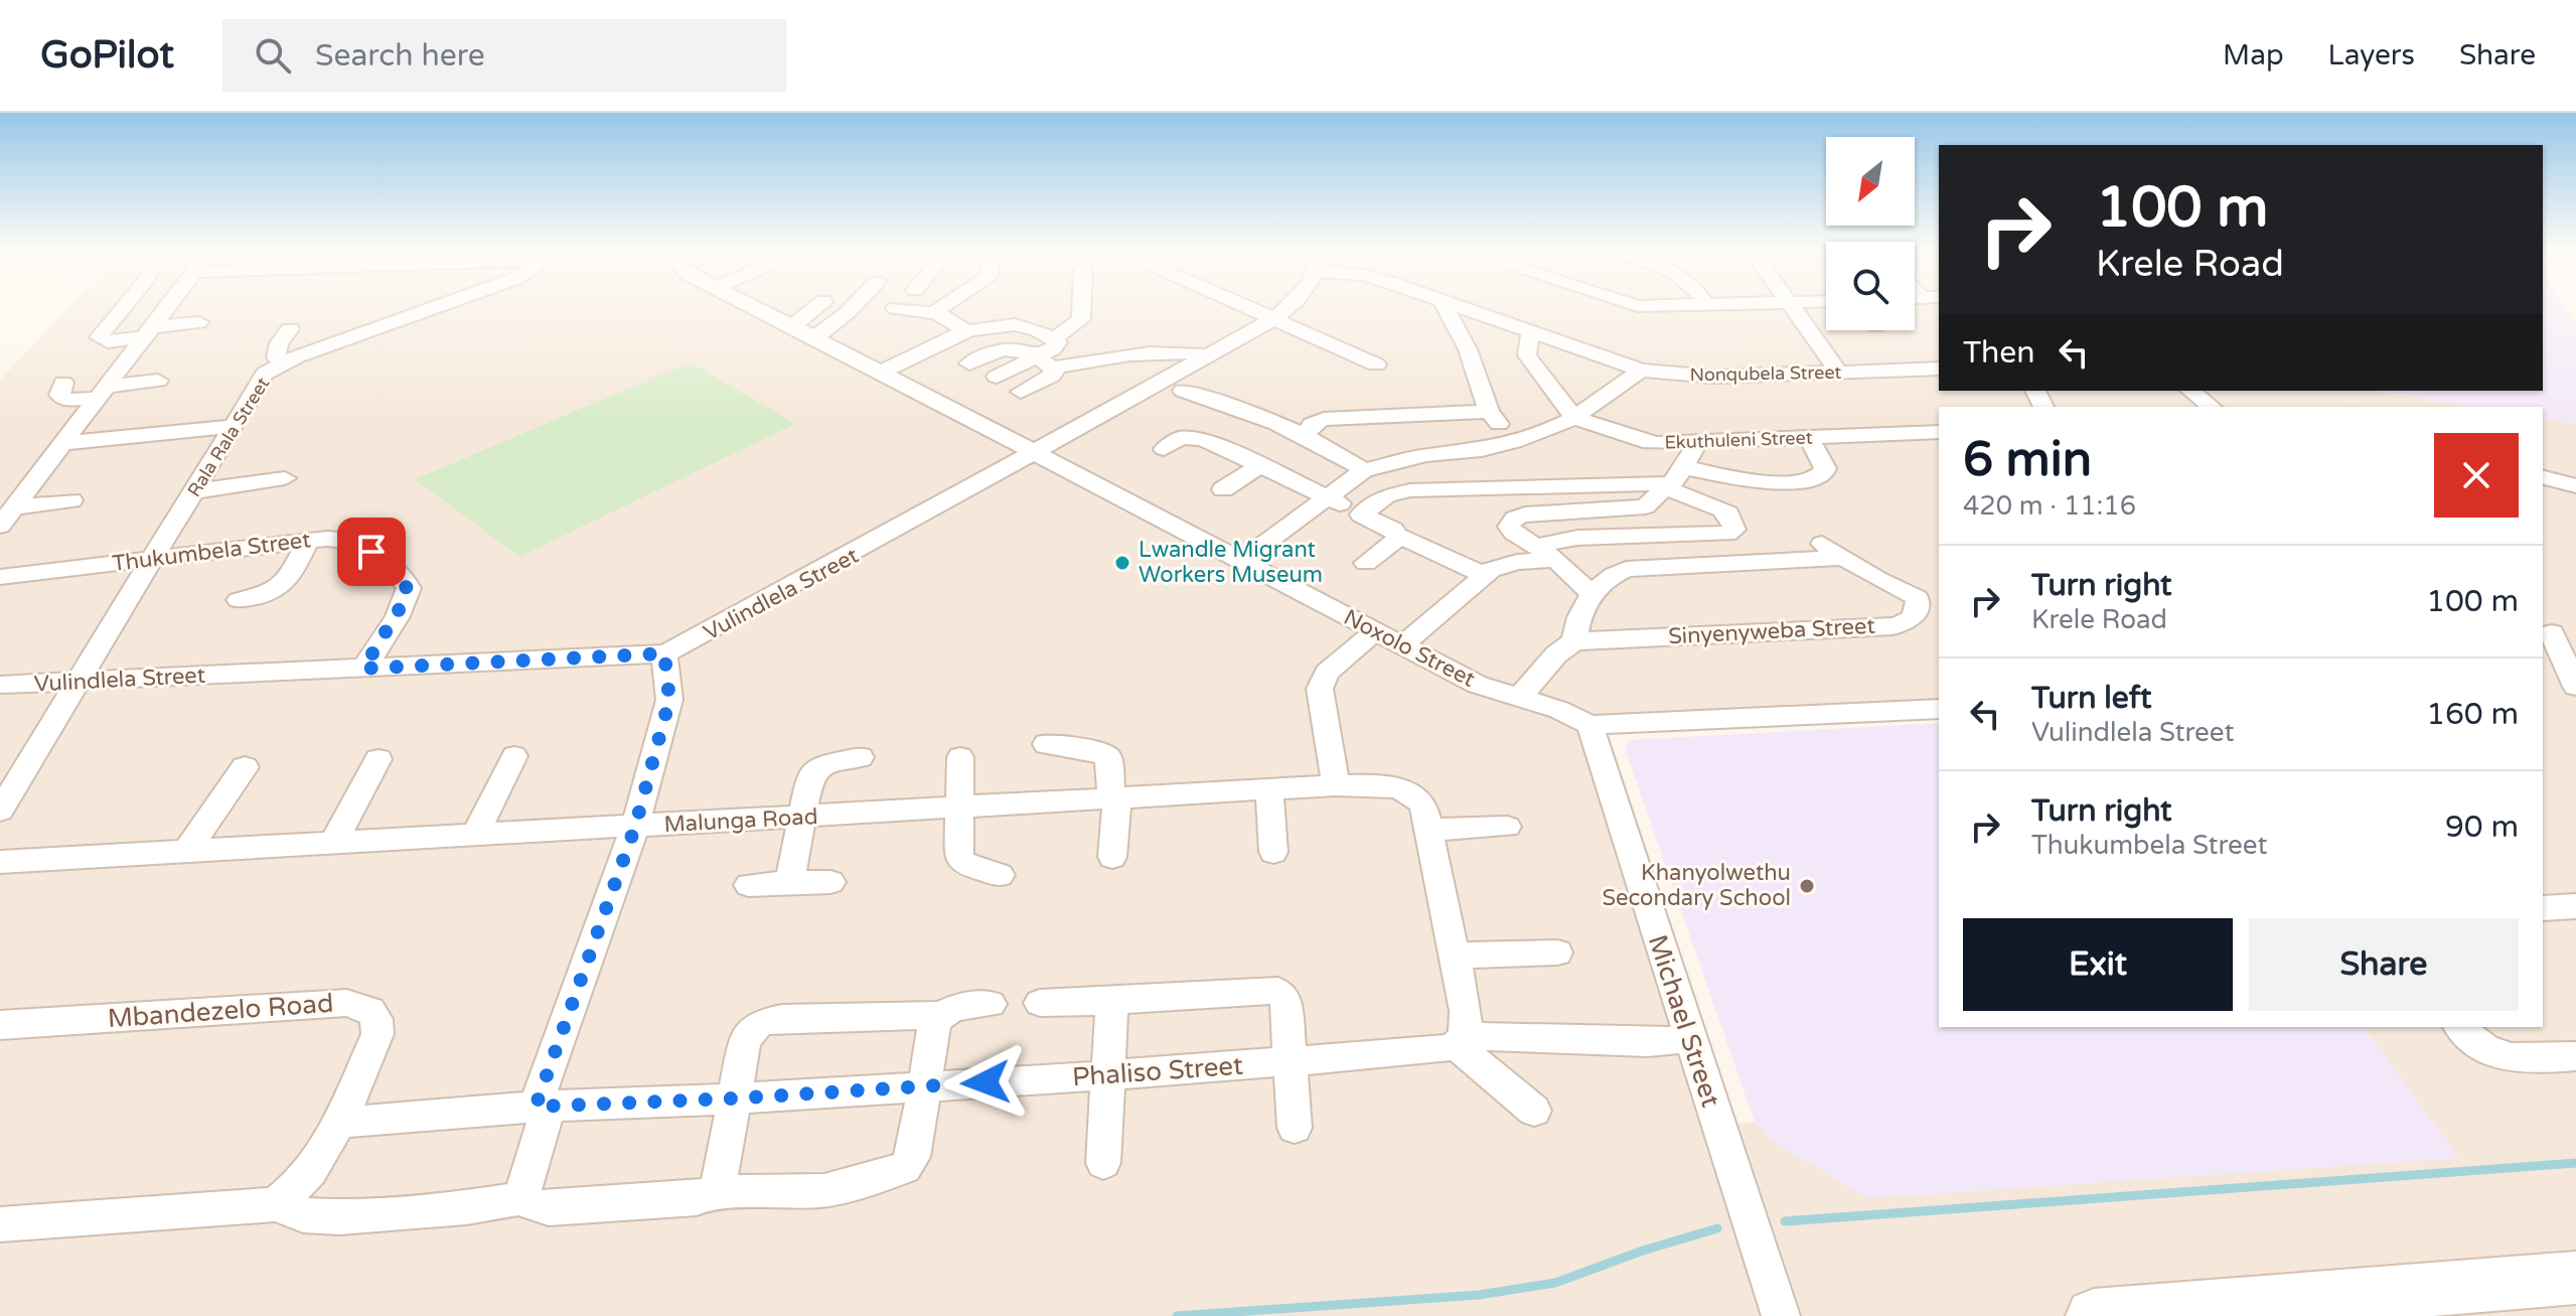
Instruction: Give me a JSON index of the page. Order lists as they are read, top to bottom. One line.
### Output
{"streets":{"street":["Nonqubela Street","Rala Rala Street","Ekuthuleni Street","Thukumbela Street","Vulindlela Street","Sinyenyweba Street","Noxolo Street","Malunga Road","Mbandezelo Road","Michael Street","Phaliso Street"]},"crossings":[["Rala Rala Street","Thukumbela Street"],["Rala Rala Street","Vulindlela Street"],["Thukumbela Street","Vulindlela Street"],["Vulindlela Street","Noxolo Street"],["Noxolo Street","Michael Street"],["Mbandezelo Road","Phaliso Street"],["Michael Street","Phaliso Street"]],"places":["Lwandle Migrant Workers Museum","Khanyolwethu Secondary School"],"north":"bottom left","page":{"header":"GoPilot","search":"Search here","nav":["Map","Layers","Share"],"turn":["100 m","Krele Road"],"then":"Then","heading":["6 min","420 m · 11:16"],"list":[{"name":"Turn right","note":"Krele Road","value":"100 m"},{"name":"Turn left","note":"Vulindlela Street","value":"160 m"},{"name":"Turn right","note":"Thukumbela Street","value":"90 m"}],"buttons":["Exit","Share"]}}
